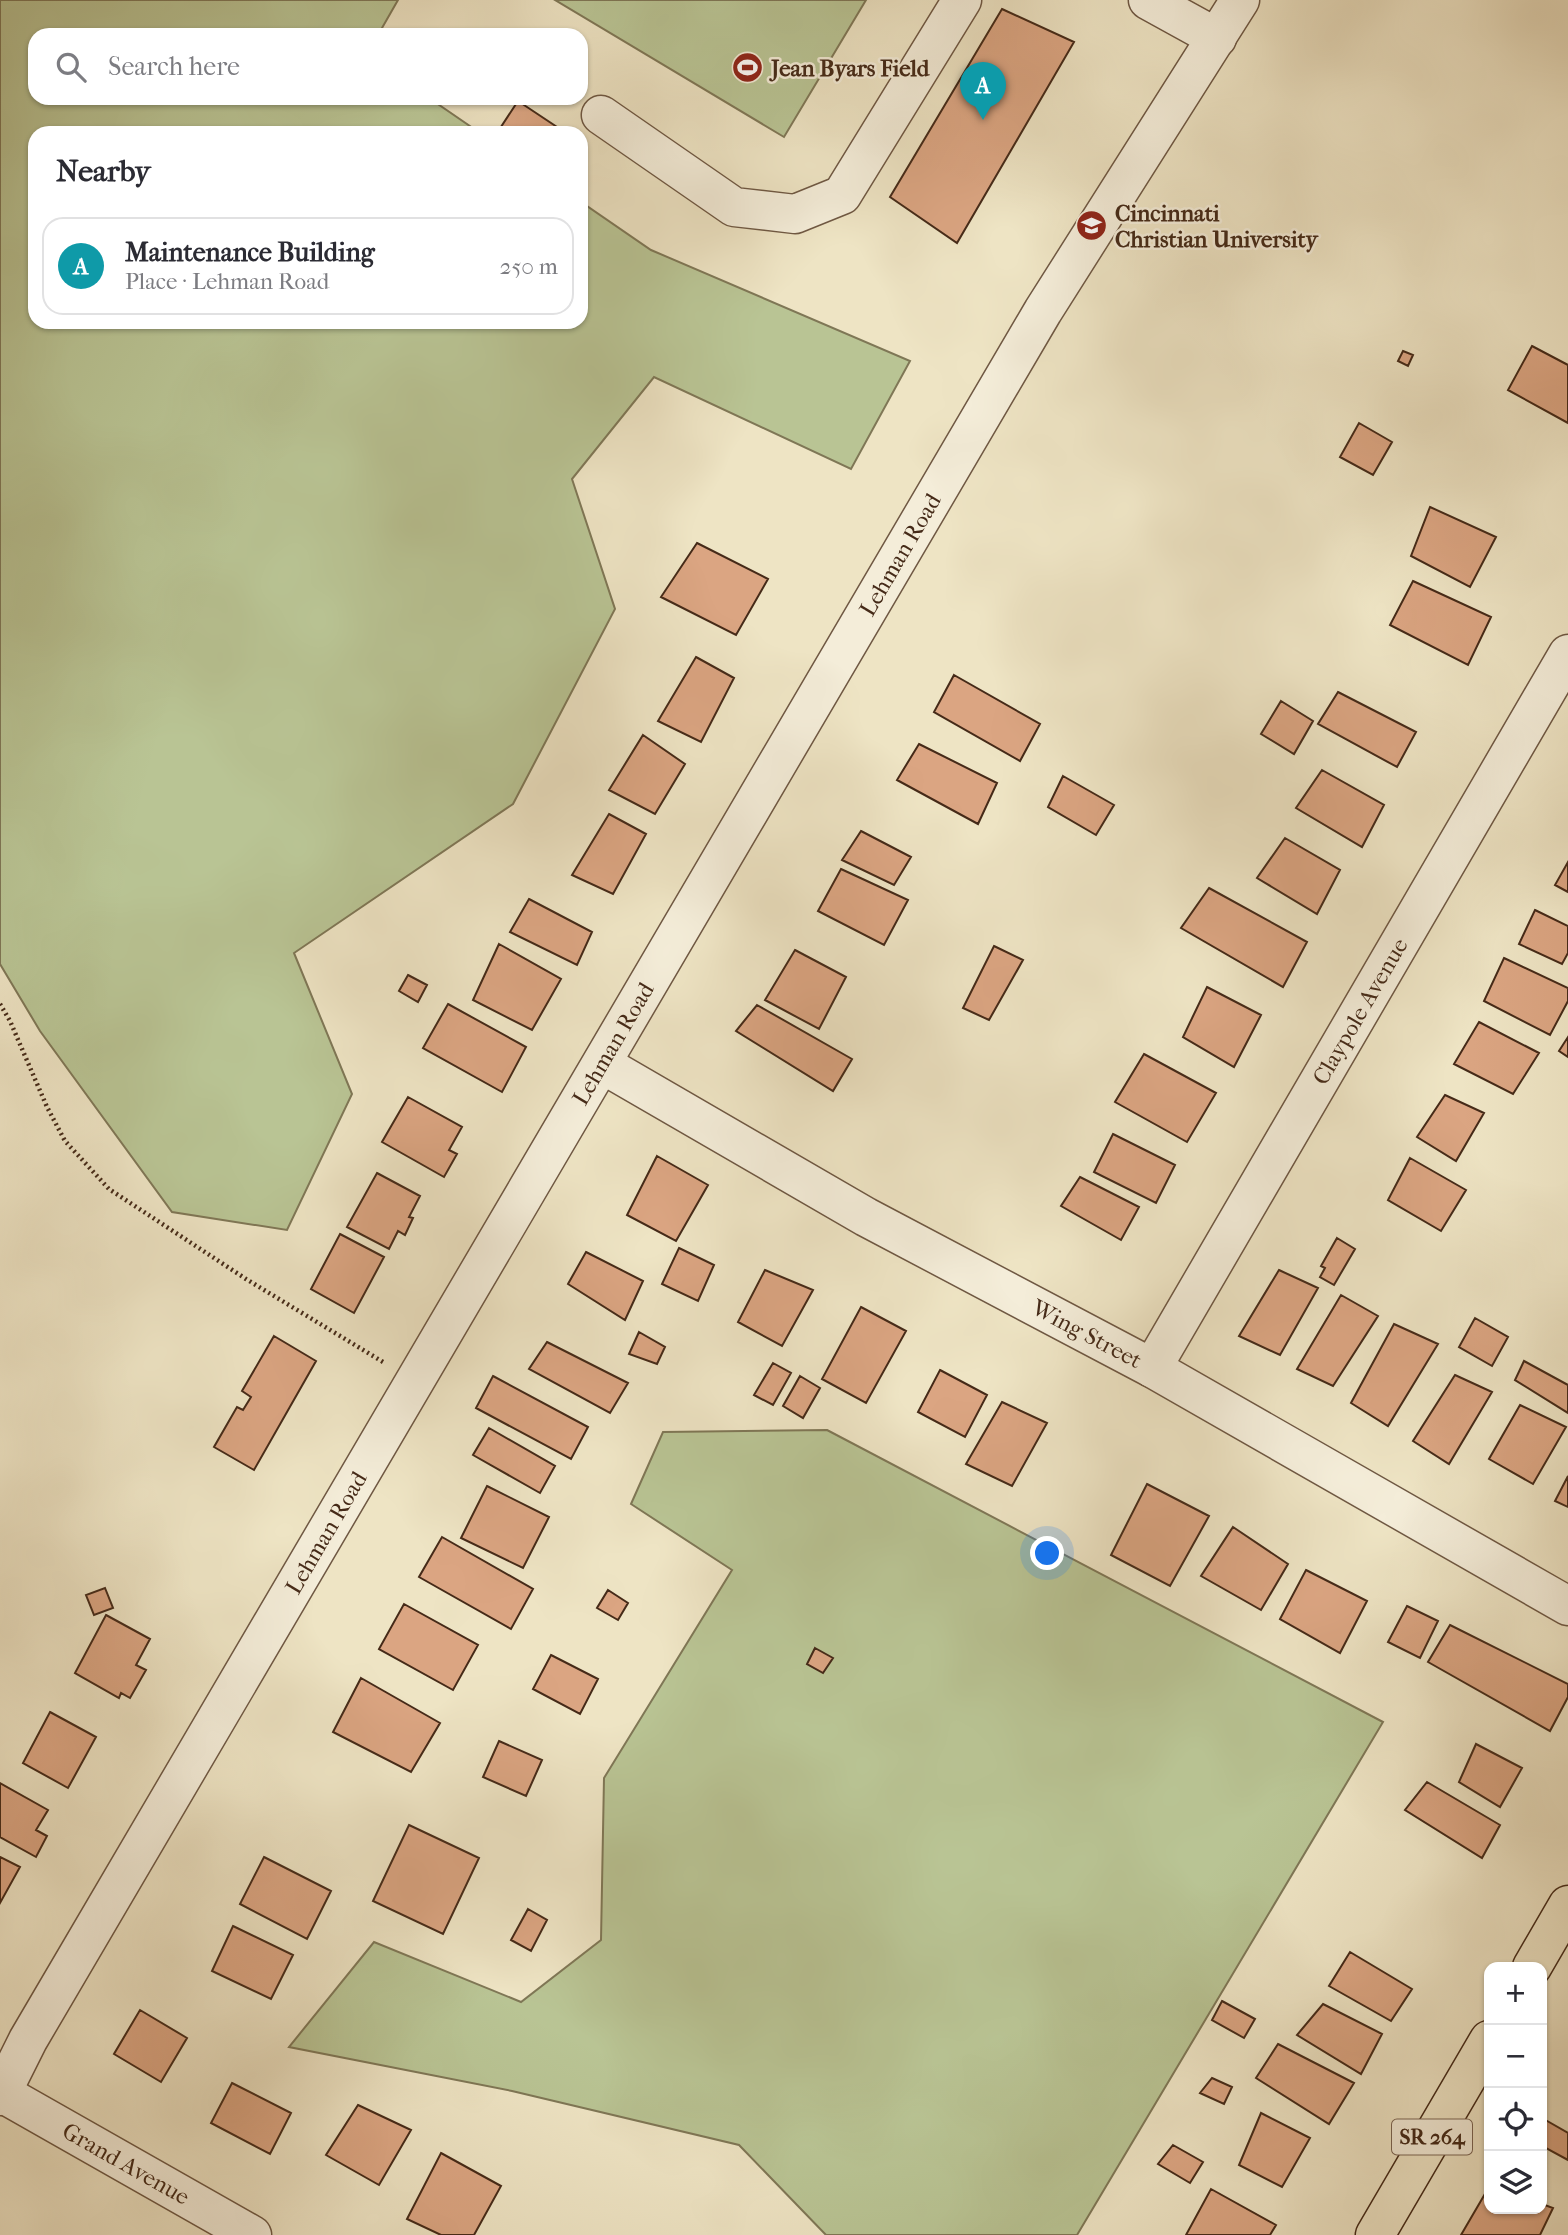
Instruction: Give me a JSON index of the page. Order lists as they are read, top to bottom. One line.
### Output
{"streets":{"main road":["SR 264"],"street":["Lehman Road","Claypole Avenue","Wing Street","Grand Avenue"]},"crossings":[["Lehman Road","Wing Street"],["Lehman Road","Grand Avenue"],["Claypole Avenue","Wing Street"]],"places":{"sports":["Jean Byars Field"],"school or university":["Cincinnati Christian University"]},"page":{"search":"Search here","pins":"A","heading":"Nearby","list":[{"mark":"A","name":"Maintenance Building","note":"Place · Lehman Road","value":"250 m"}],"map_buttons":["+","−"]}}
